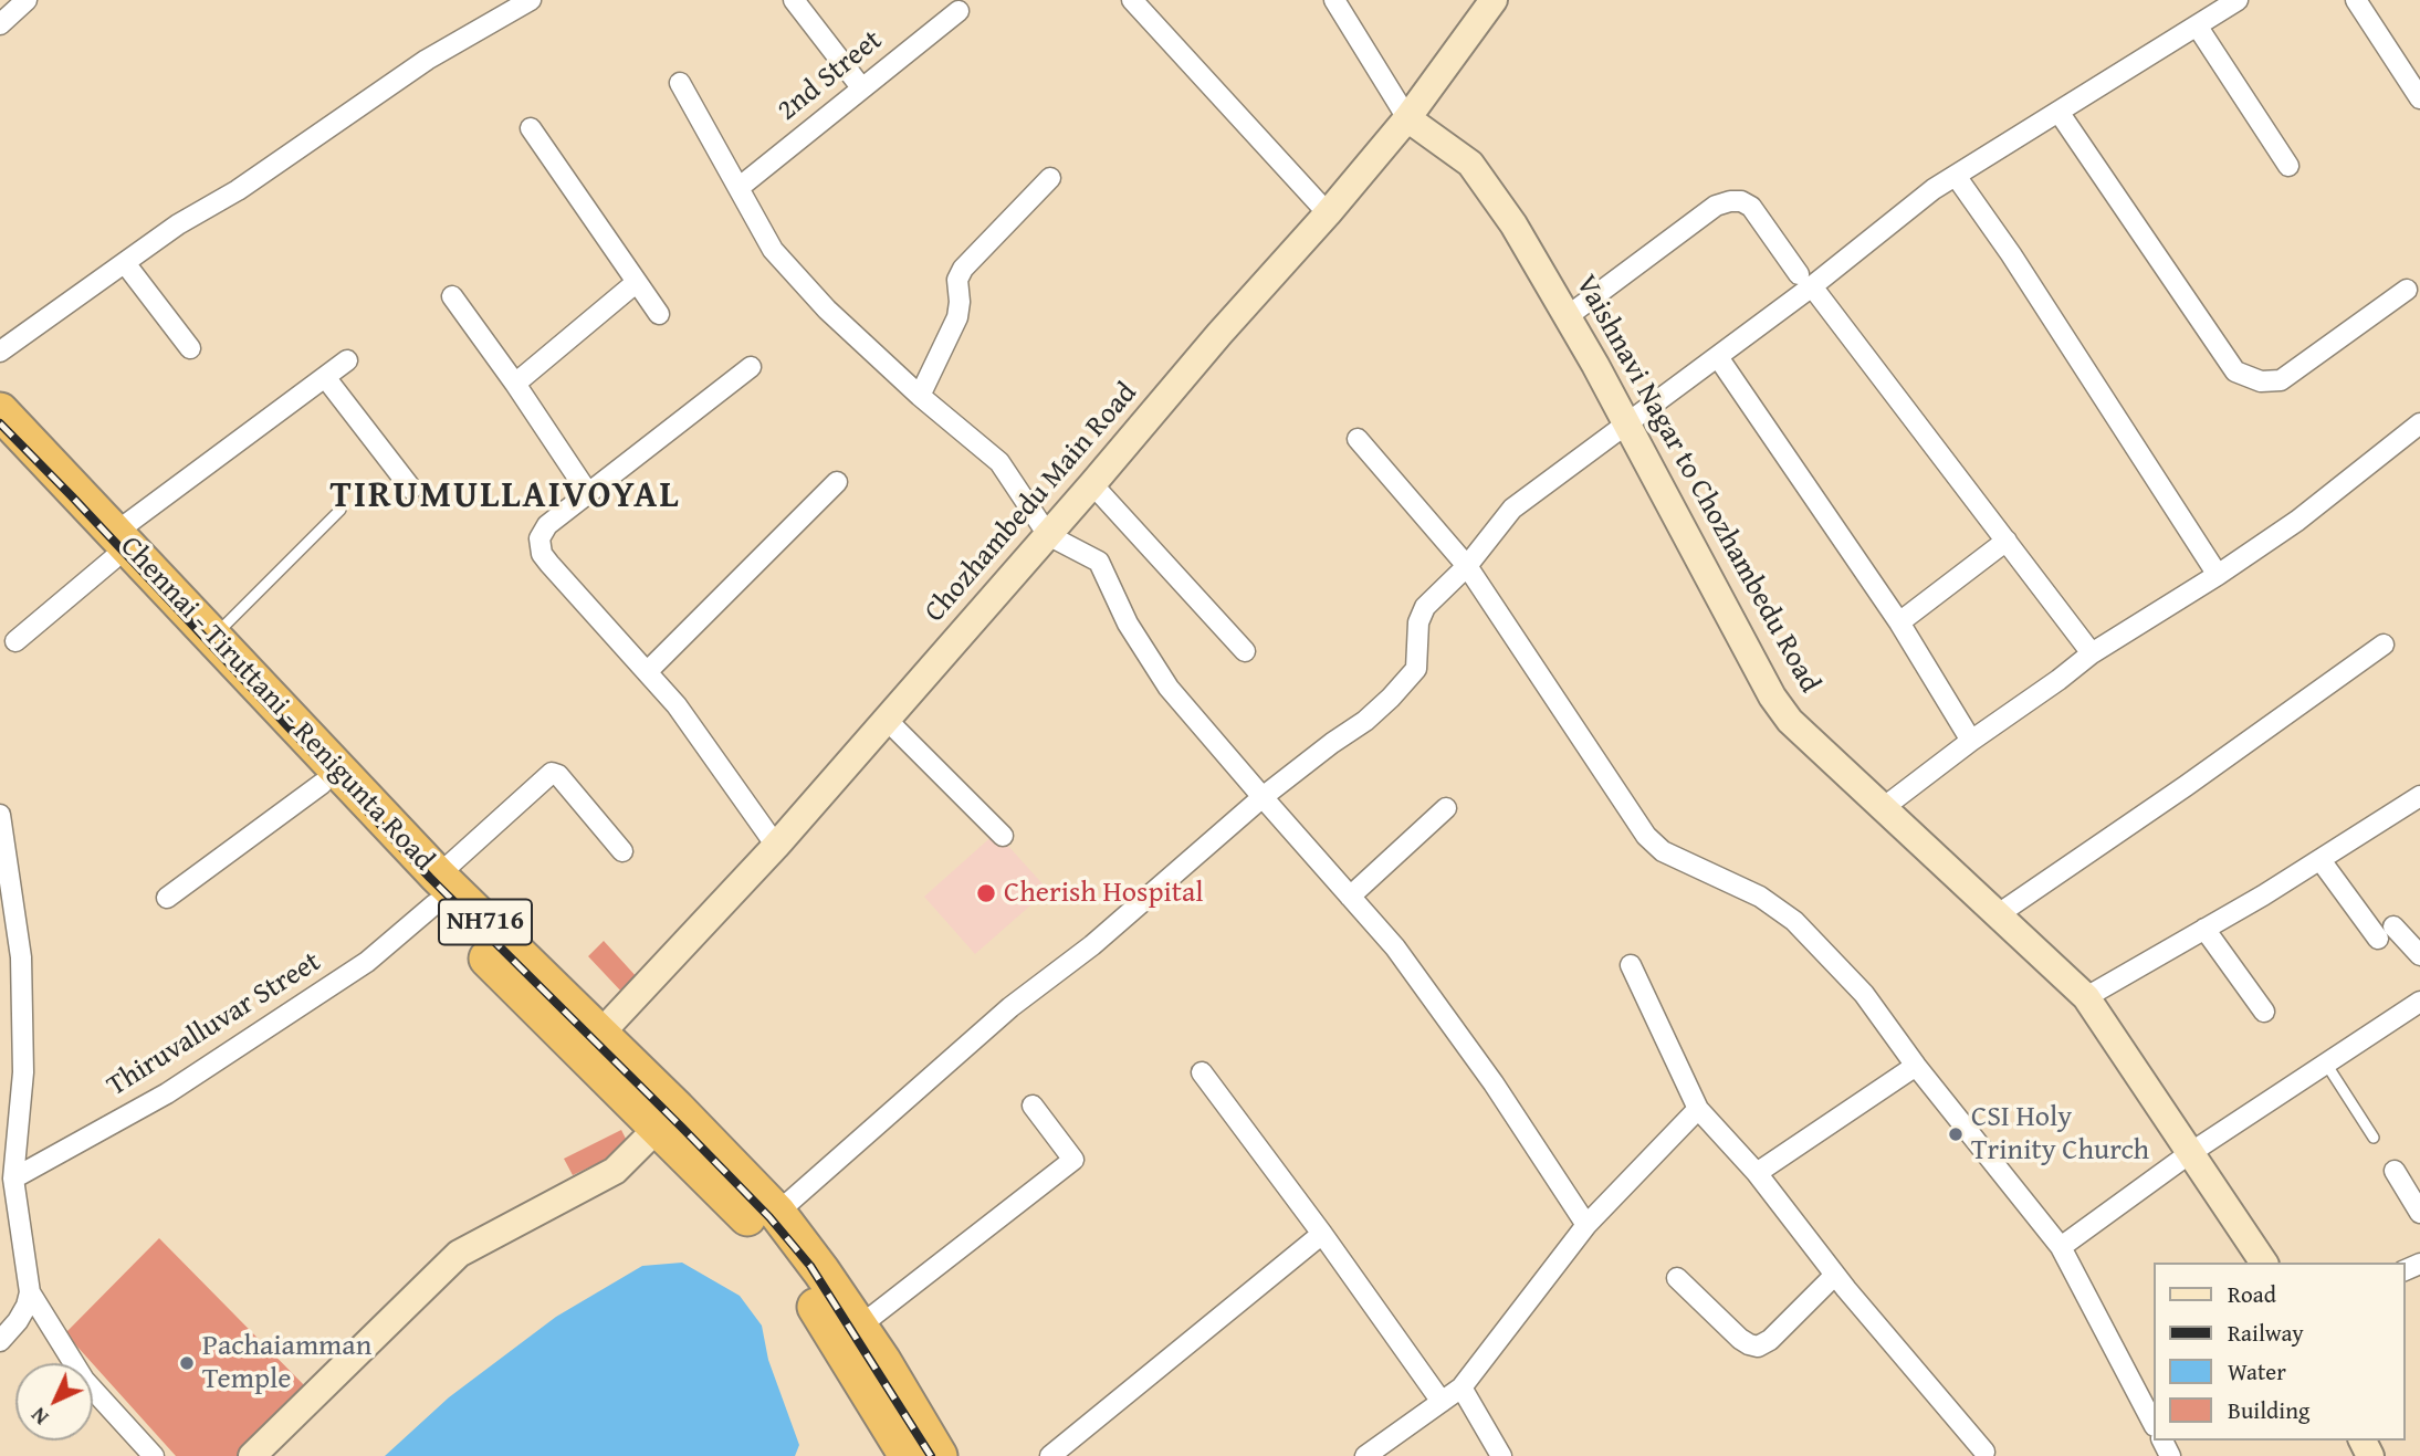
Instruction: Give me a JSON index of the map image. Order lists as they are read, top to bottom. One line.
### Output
{"streets":{"highway":["Chennai - Tiruttani - Renigunta Road","NH716"],"street":["2nd Street","Vaishnavi Nagar to Chozhambedu Road","Chozhambedu Main Road","Thiruvalluvar Street"]},"crossings":[["Vaishnavi Nagar to Chozhambedu Road","Chozhambedu Main Road"],["Chozhambedu Main Road","Chennai - Tiruttani - Renigunta Road"],["Chennai - Tiruttani - Renigunta Road","Thiruvalluvar Street"]],"districts":["TIRUMULLAIVOYAL"],"places":["Cherish Hospital","CSI Holy Trinity Church","Pachaiamman Temple"],"legend":["Road","Railway","Water","Building"],"north":"bottom left"}
